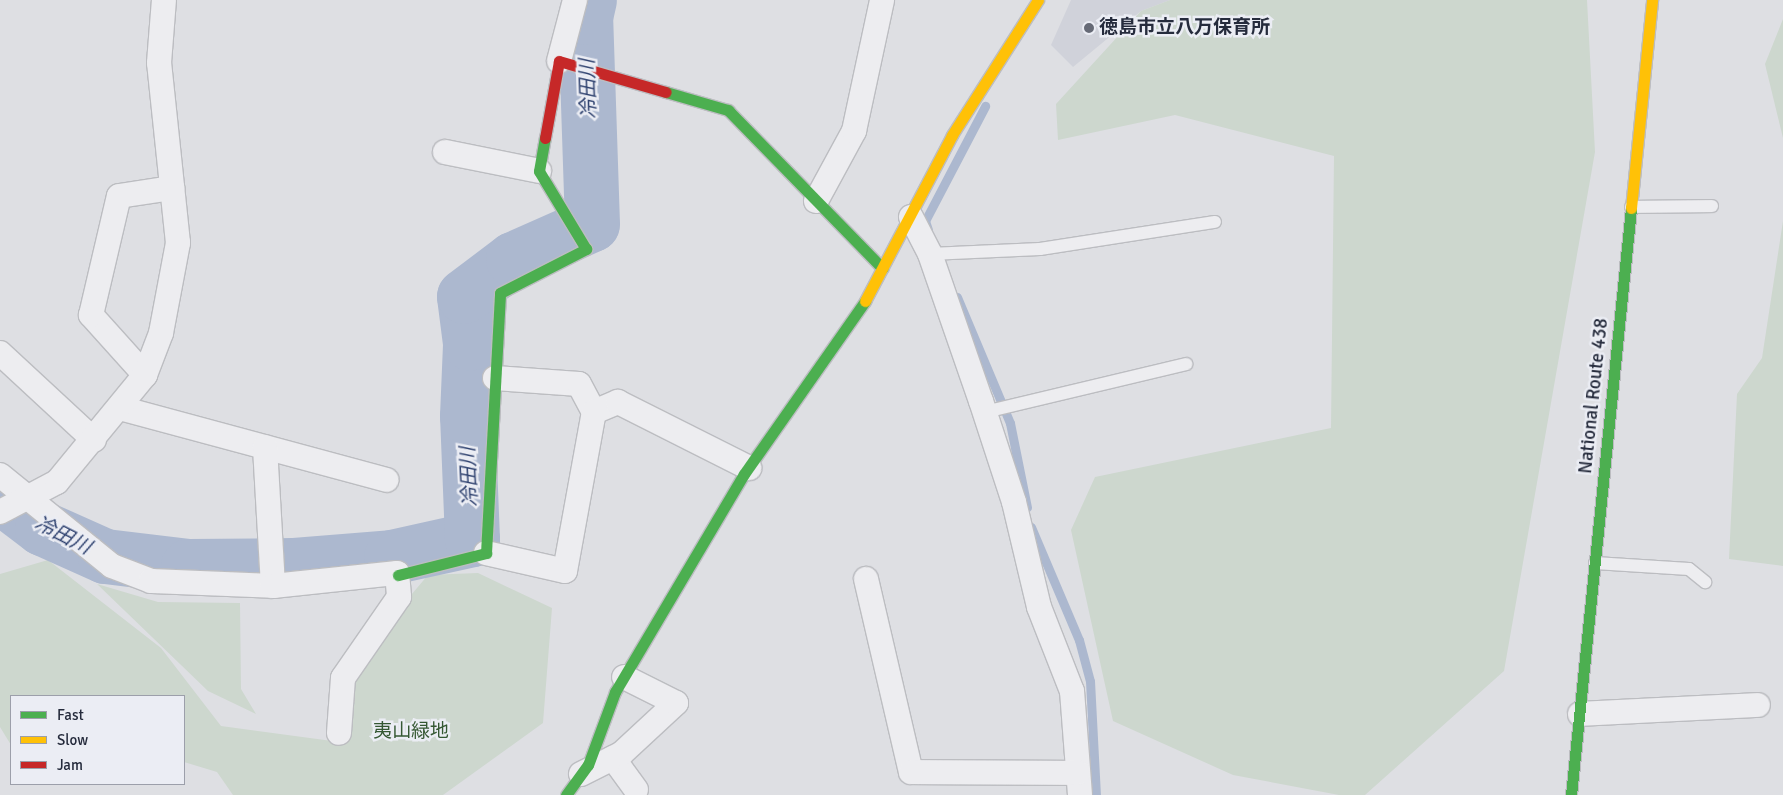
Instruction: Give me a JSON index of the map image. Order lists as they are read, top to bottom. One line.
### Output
{"streets":{"main road":["National Route 438"]},"water":["冷田川"],"parks":["夷山緑地"],"places":["徳島市立八万保育所"],"legend":["Fast","Slow","Jam"]}
